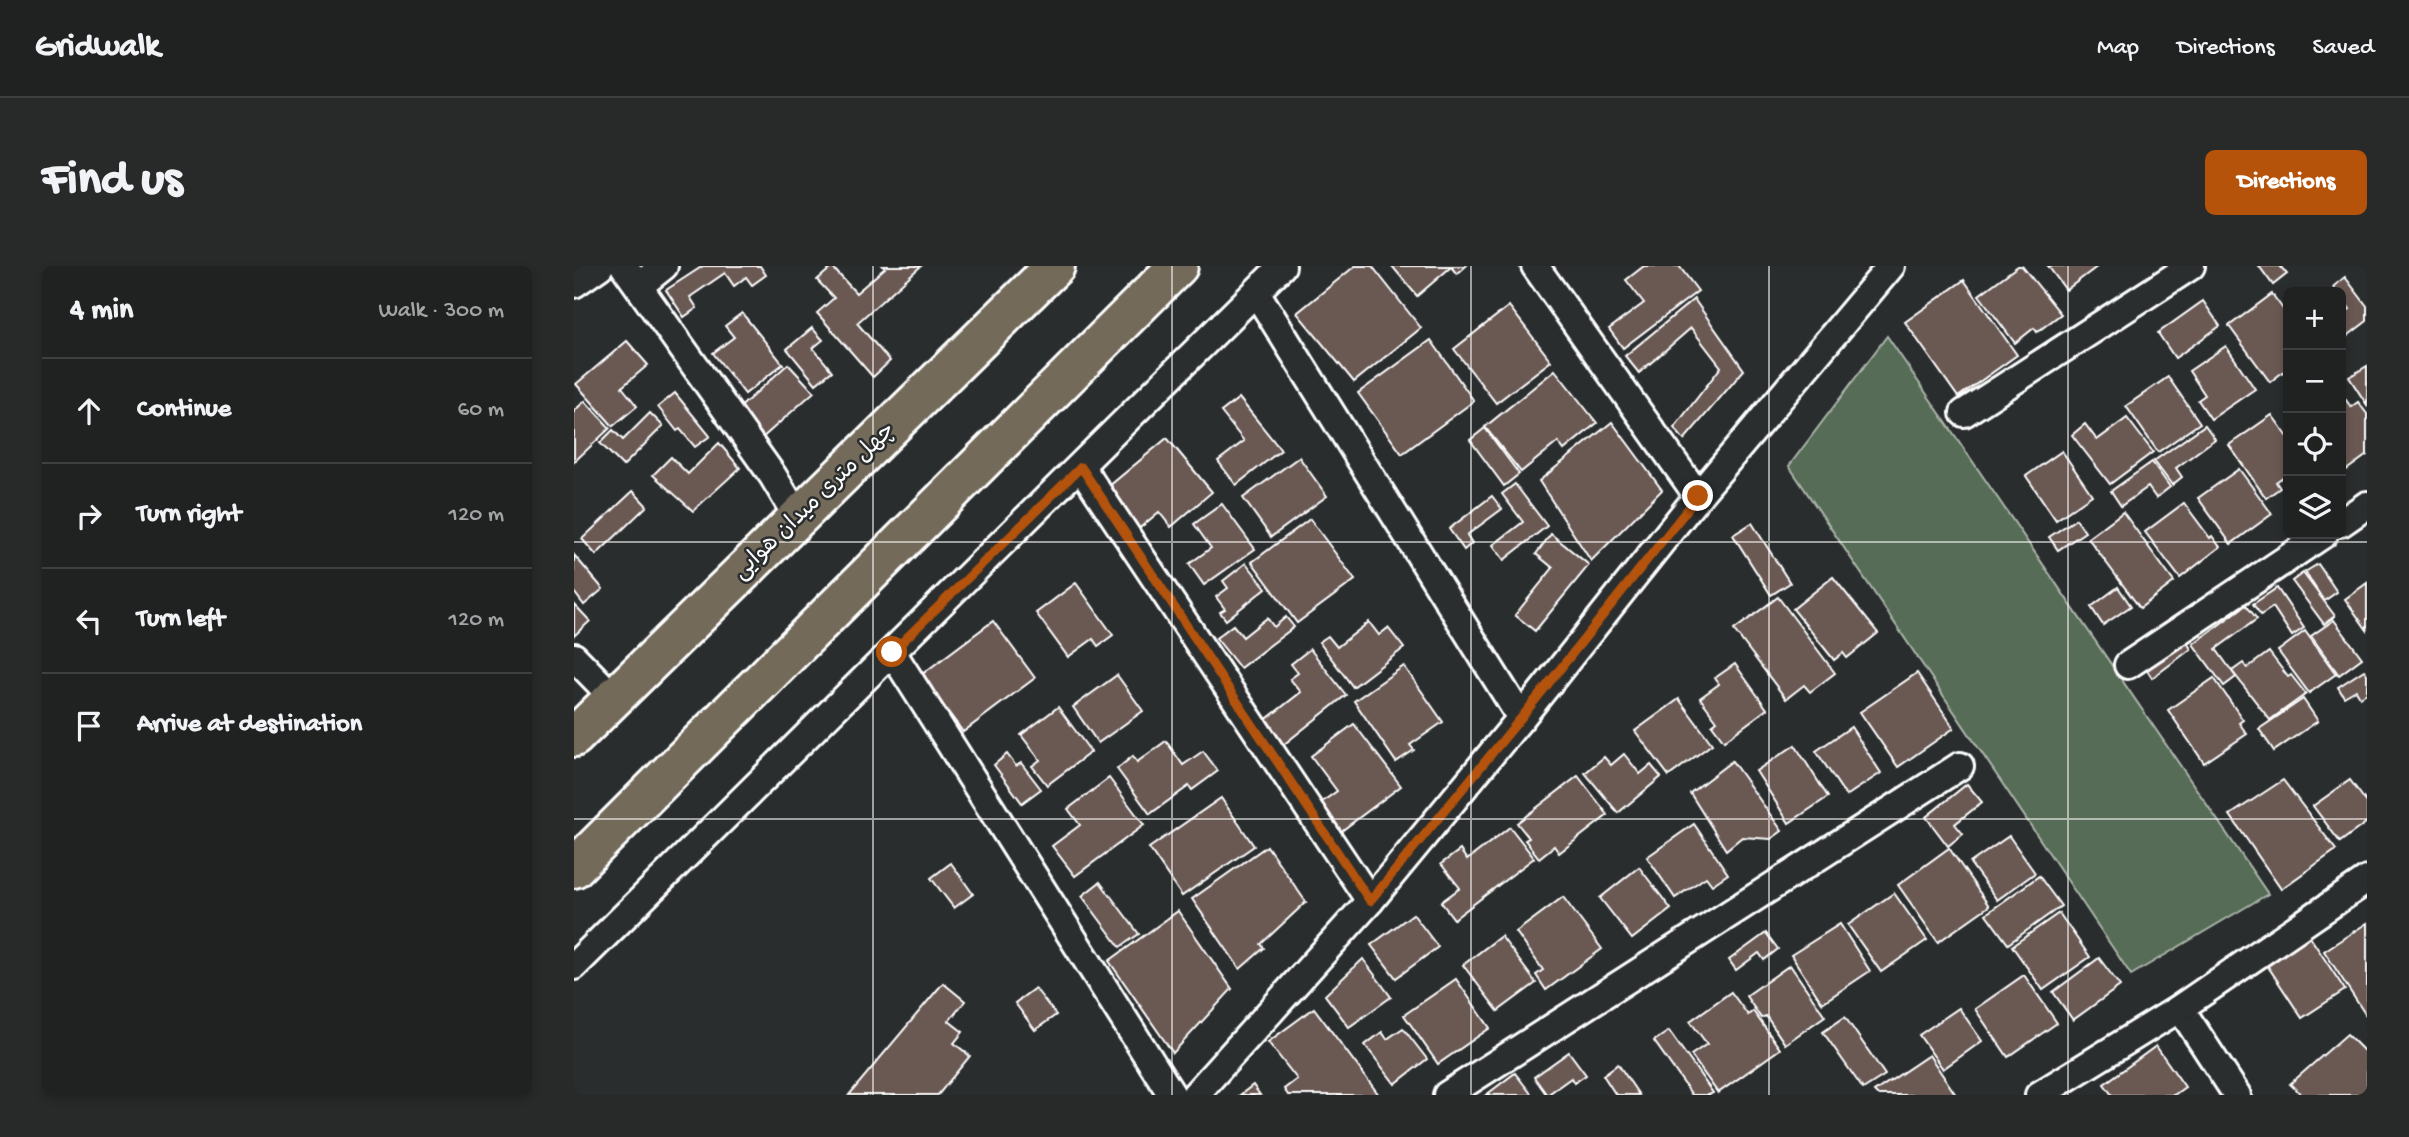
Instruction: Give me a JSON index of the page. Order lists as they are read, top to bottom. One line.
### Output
{"streets":{"main road":["چهل متری میدان هوایی"]},"page":{"header":"Gridwalk","nav":["Map","Directions","Saved"],"buttons":"Directions","title":"Find us","heading":["4 min","Walk · 300 m"],"map_buttons":["+","−"],"list":[["Continue","60 m"],["Turn right","120 m"],["Turn left","120 m"],"Arrive at destination"]}}
